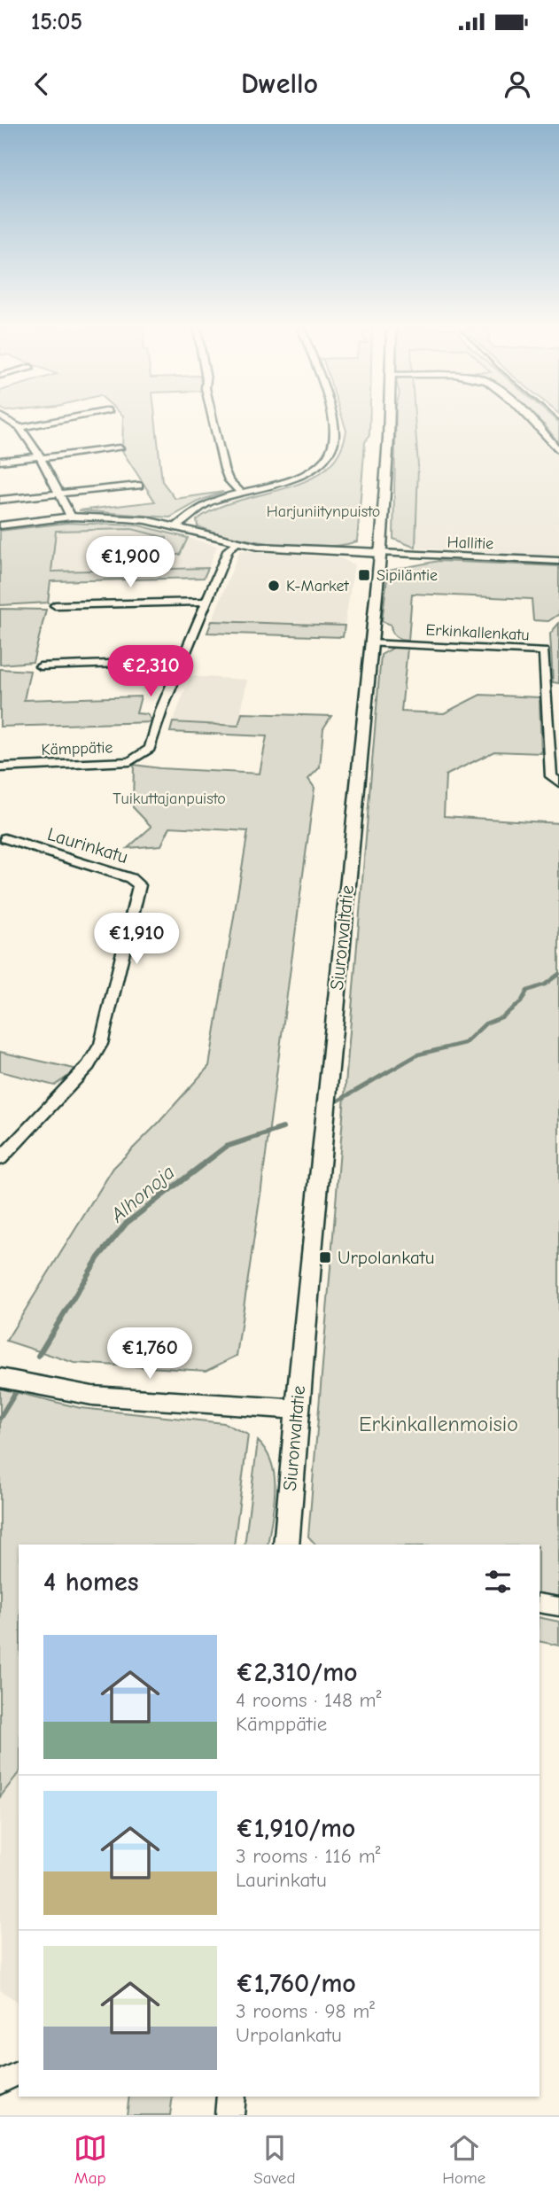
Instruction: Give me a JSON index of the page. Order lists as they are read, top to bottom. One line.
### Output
{"streets":{"main road":["Siuronvaltatie"],"street":["Hallitie","Erkinkallenkatu","Kämppätie","Laurinkatu"]},"crossings":[["Hallitie","Siuronvaltatie"],["Erkinkallenkatu","Siuronvaltatie"]],"water":["Alhonoja"],"parks":["Harjuniitynpuisto","Tuikuttajanpuisto","Erkinkallenmoisio"],"places":{"transit":["Sipiläntie","Urpolankatu"],"other":["K-Market"]},"page":{"status":"15:05","header":"Dwello","price":["€1,900","€2,310","€1,910","€1,760"],"heading":"4 homes","list":[{"name":"€2,310/mo","note":"4 rooms · 148 m² · Kämppätie"},{"name":"€1,910/mo","note":"3 rooms · 116 m² · Laurinkatu"},{"name":"€1,760/mo","note":"3 rooms · 98 m² · Urpolankatu"}],"tabs":["Map","Saved","Home"]}}
